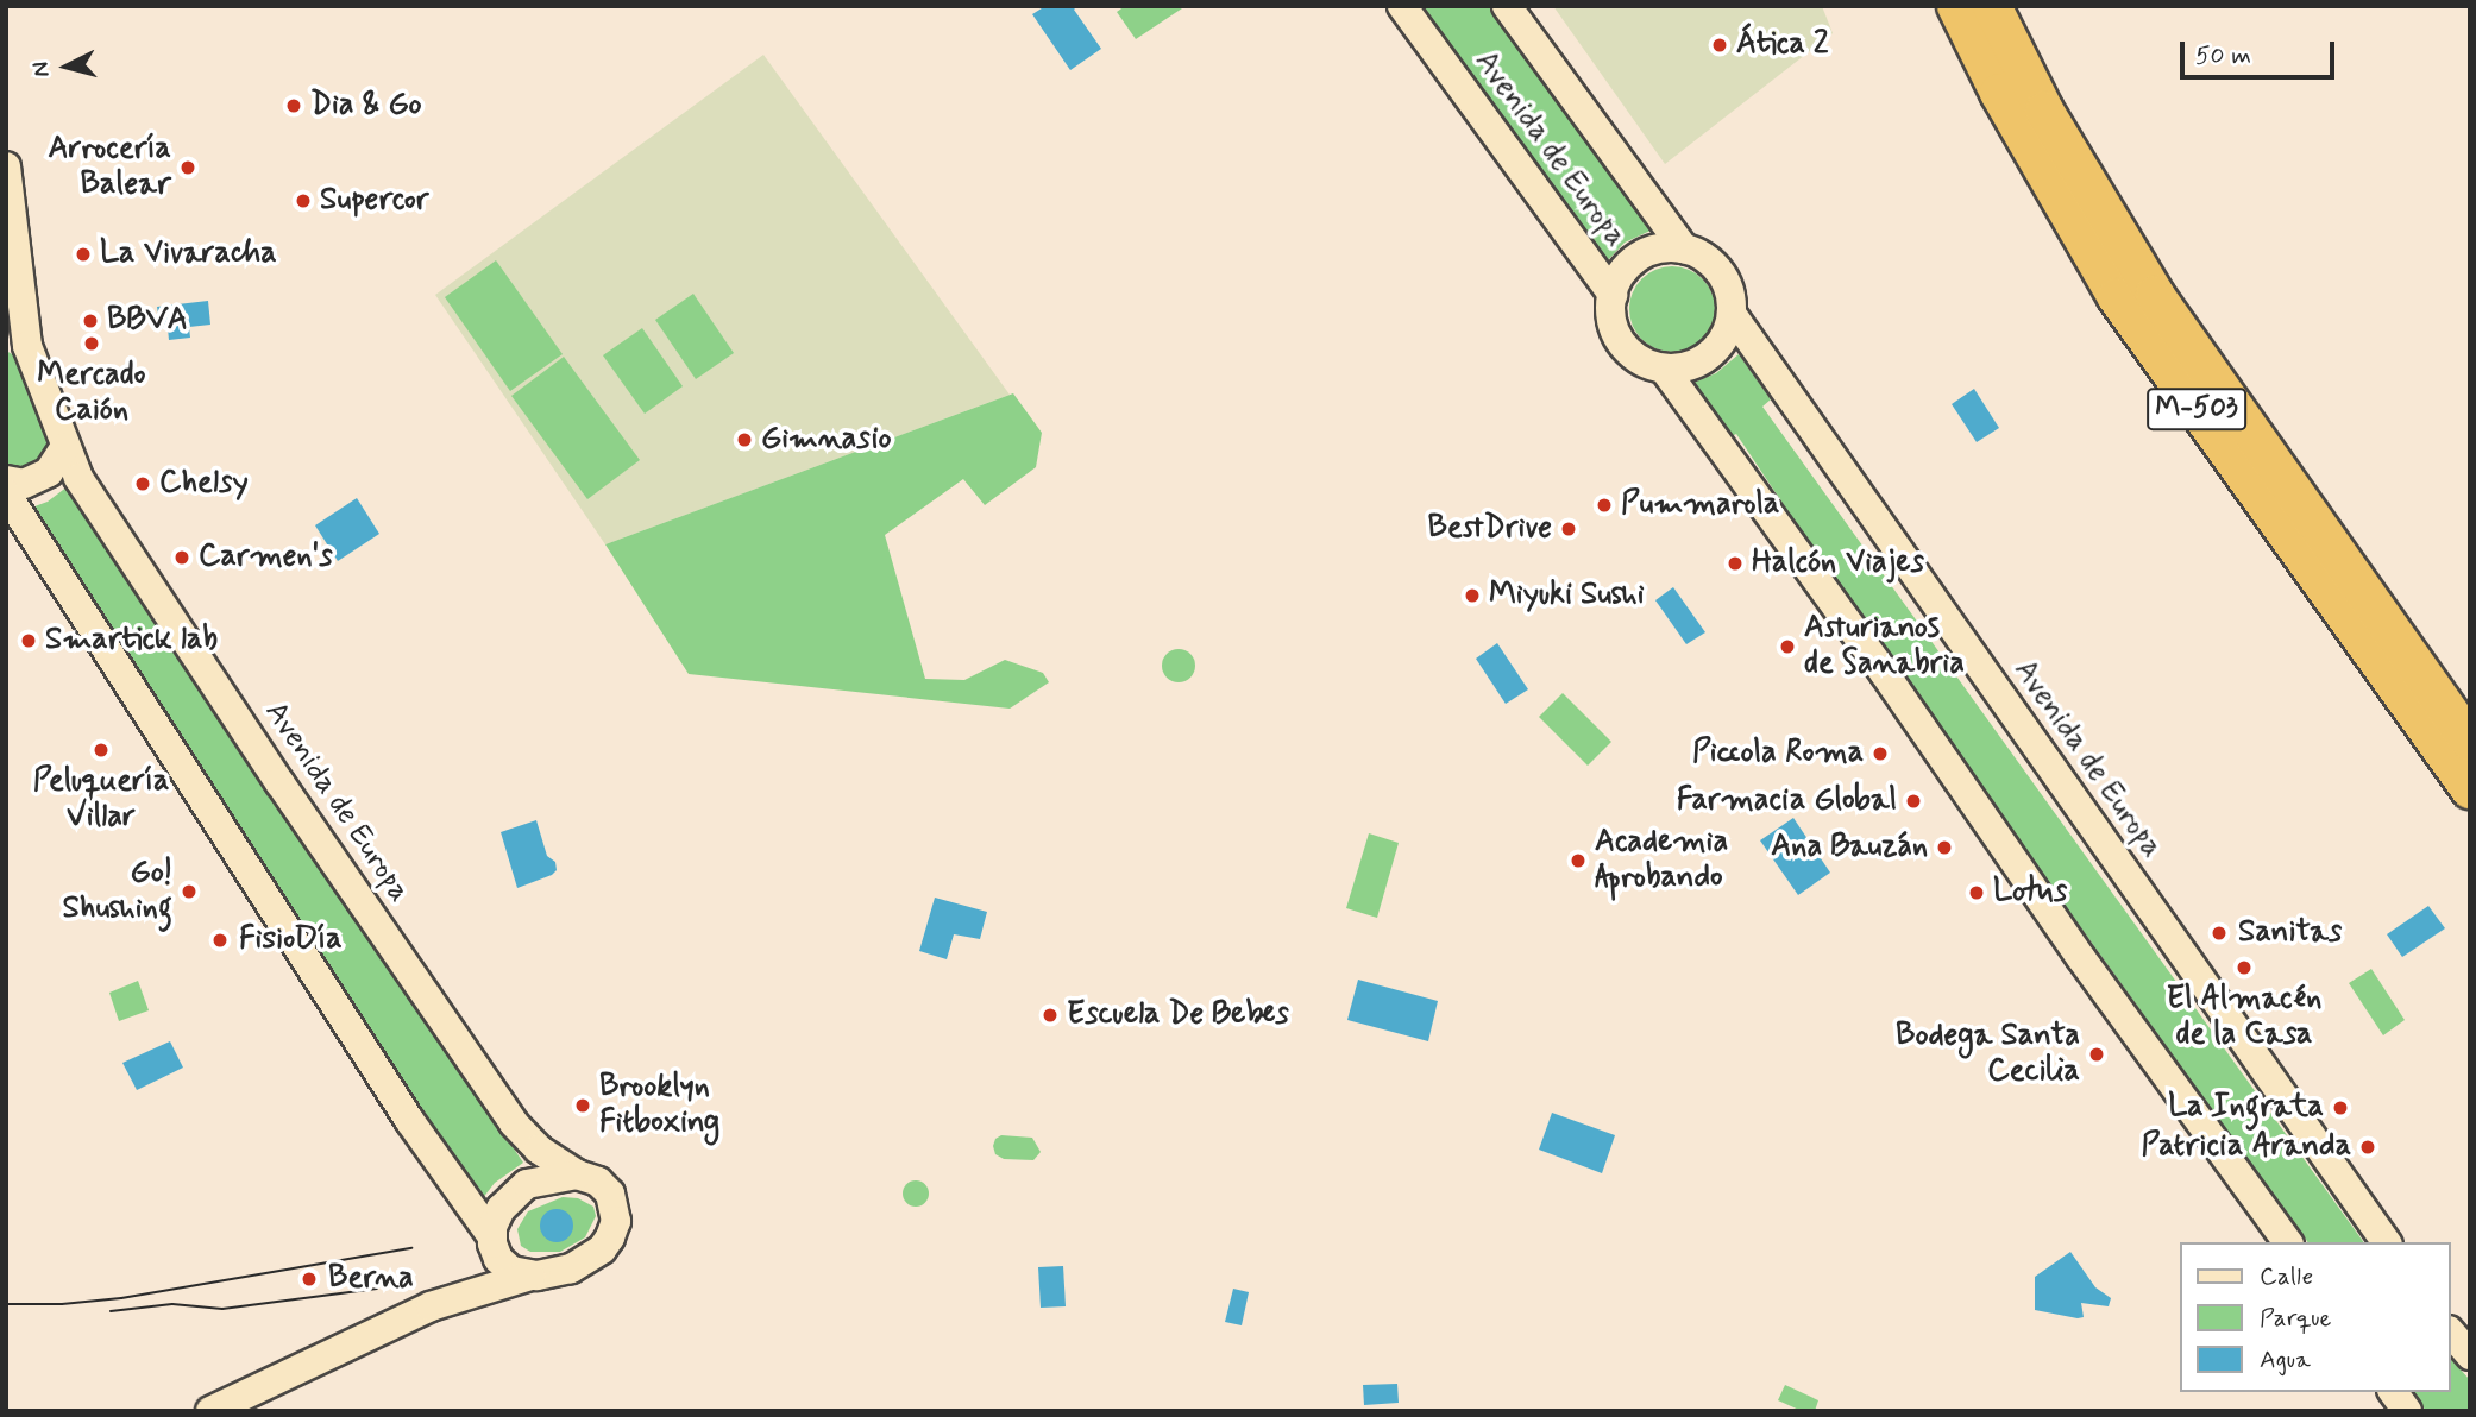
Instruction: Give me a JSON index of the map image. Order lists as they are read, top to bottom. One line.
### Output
{"streets":{"highway":["M-503"],"street":["Avenida de Europa"]},"places":["Ática 2","Dia & Go","Arrocería Balear","Supercor","La Vivaracha","BBVA","Mercado Caión","Gimnasio","Chelsy","Pummarola","BestDrive","Carmen's","Halcón Viajes","Miyuki Sushi","Smartick lab","Asturianos de Sanabria","Peluquería Villar","Piccola Roma","Farmacia Global","Ana Bauzán","Academia Aprobando","Go! Shushing","Lotus","Sanitas","FisioDía","El Almacén de la Casa","Escuela De Bebes","Bodega Santa Cecilia","Brooklyn Fitboxing","La Ingrata","Patricia Aranda","Berna"],"legend":["Calle","Parque","Agua"],"scale_bar":"50 m","north":"left"}
